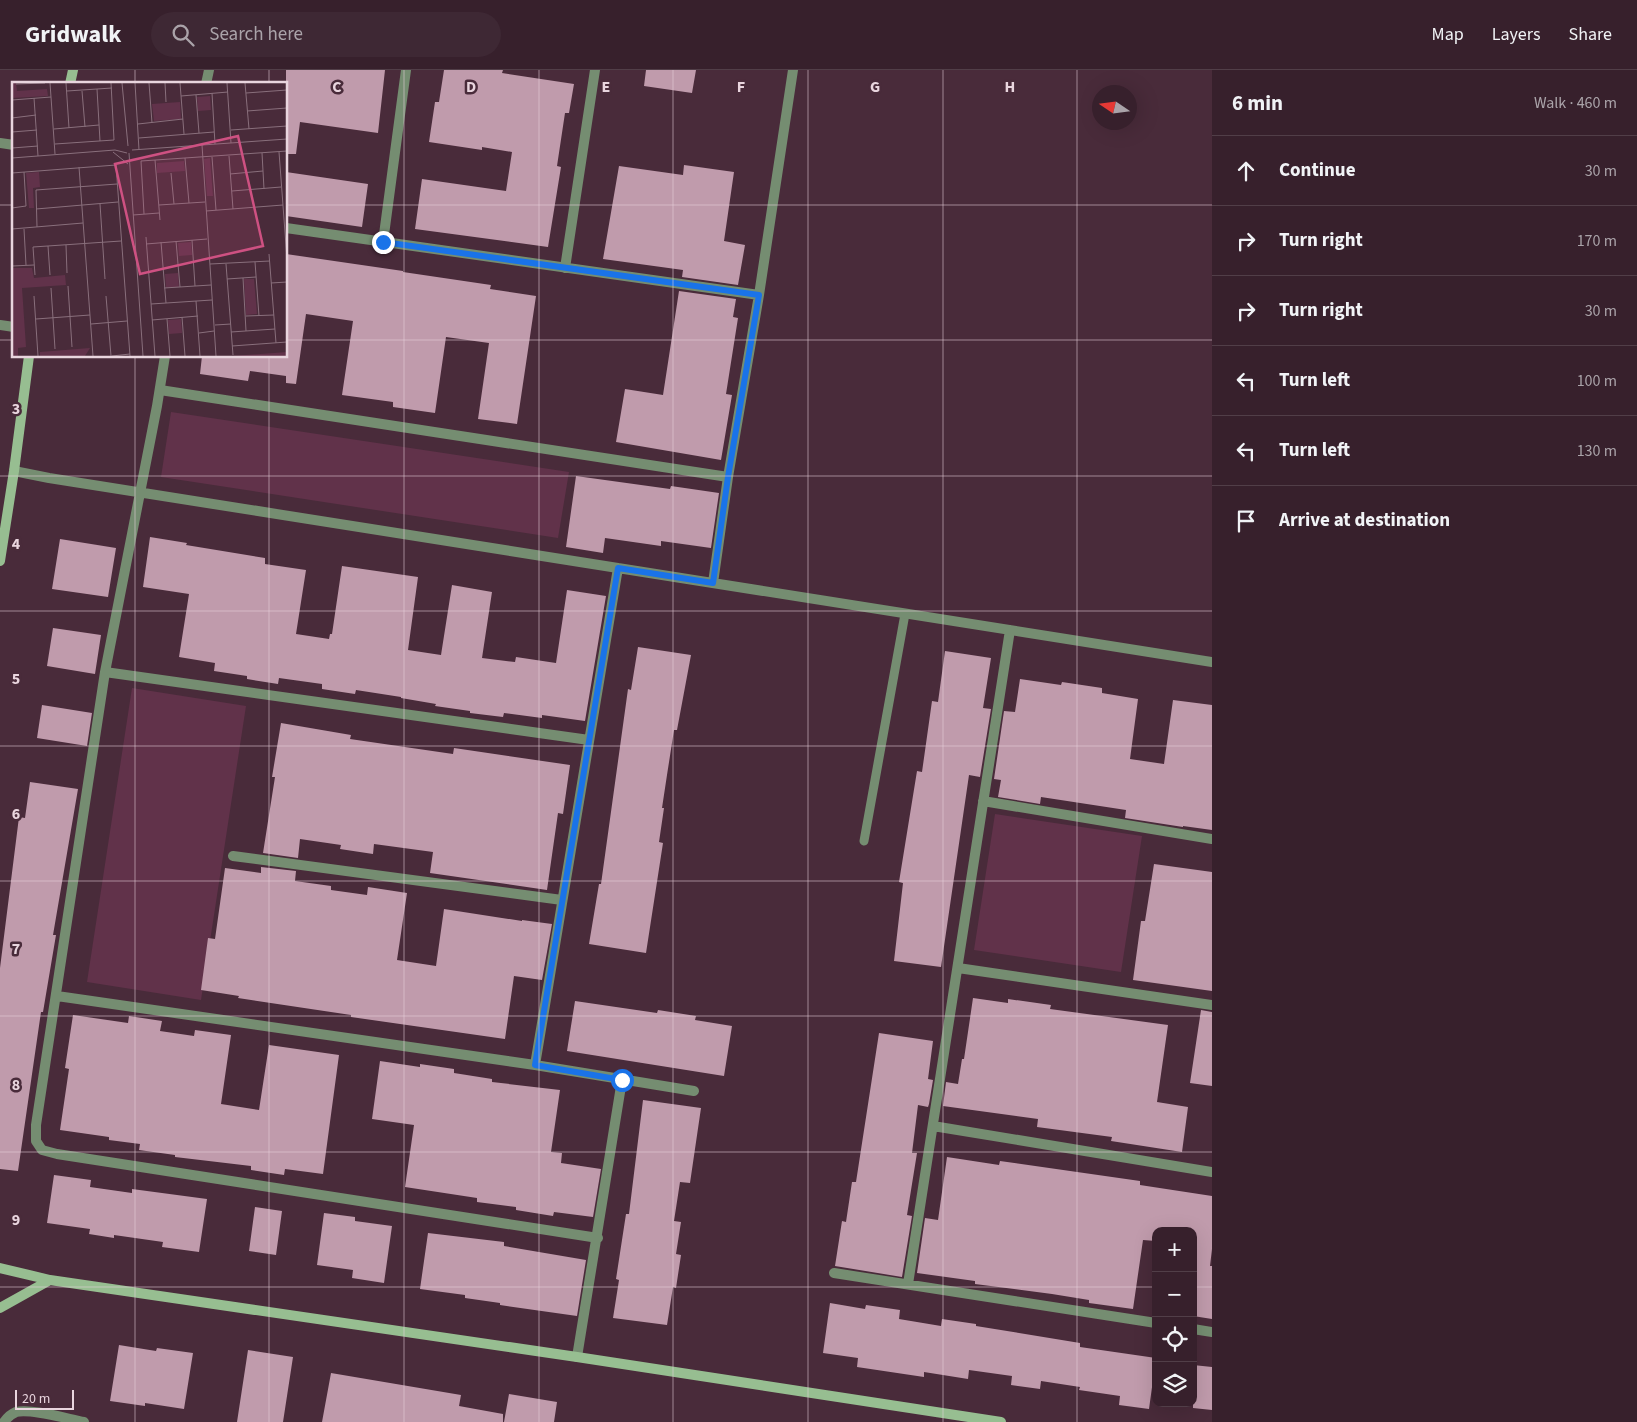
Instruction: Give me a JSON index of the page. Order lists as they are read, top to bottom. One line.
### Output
{"scale_bar":"20 m","north":"left","page":{"header":"Gridwalk","search":"Search here","nav":["Map","Layers","Share"],"heading":["6 min","Walk · 460 m"],"list":[["Continue","30 m"],["Turn right","170 m"],["Turn right","30 m"],["Turn left","100 m"],["Turn left","130 m"],"Arrive at destination"],"map_buttons":["+","−"],"scale":"20 m"},"grid":{"columns":["C","D","E","F","G","H"],"rows":["3","4","5","6","7","8","9"]}}
